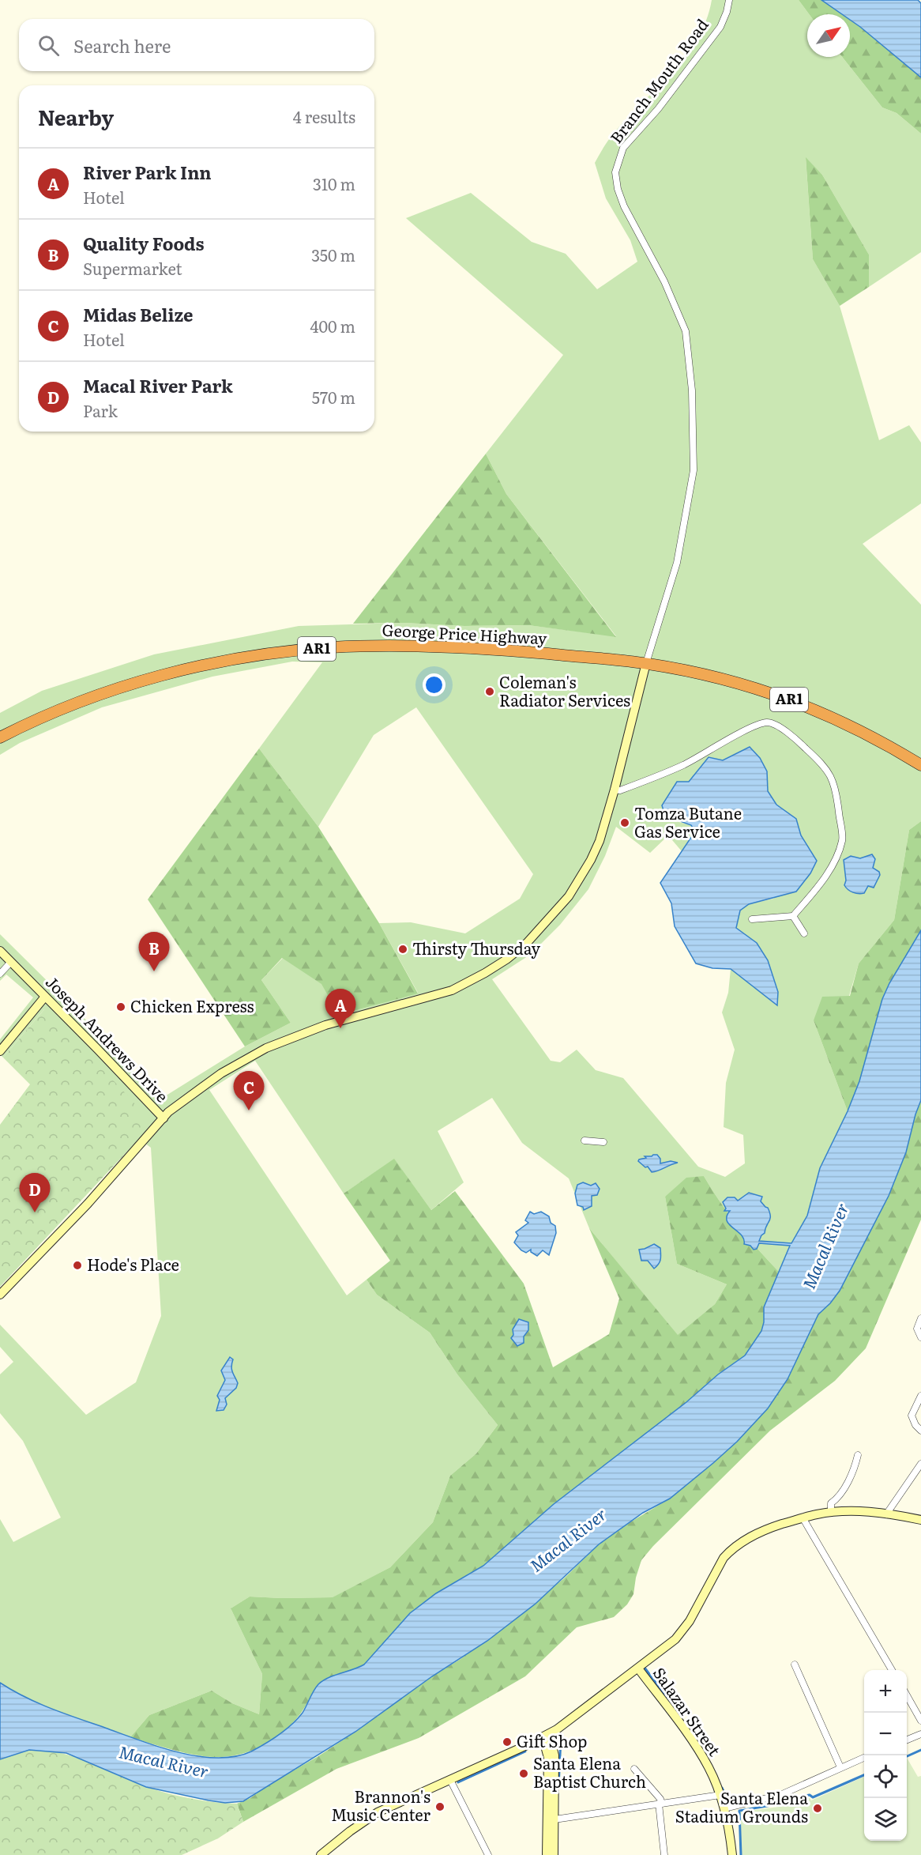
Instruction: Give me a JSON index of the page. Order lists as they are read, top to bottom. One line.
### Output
{"streets":{"highway":["George Price Highway","AR1"],"street":["Branch Mouth Road","Joseph Andrews Drive","Salazar Street"]},"crossings":[["Branch Mouth Road","George Price Highway"],["Branch Mouth Road","Joseph Andrews Drive"]],"water":["Macal River"],"places":["Coleman's Radiator Services","Tomza Butane Gas Service","Thirsty Thursday","Chicken Express","Hode's Place","Gift Shop","Santa Elena Baptist Church","Brannon's Music Center","Santa Elena Stadium Grounds"],"north":"top right","page":{"search":"Search here","heading":["Nearby","4 results"],"list":[{"mark":"A","name":"River Park Inn","note":"Hotel","value":"310 m"},{"mark":"B","name":"Quality Foods","note":"Supermarket","value":"350 m"},{"mark":"C","name":"Midas Belize","note":"Hotel","value":"400 m"},{"mark":"D","name":"Macal River Park","note":"Park","value":"570 m"}],"pins":["B","A","C","D"],"map_buttons":["+","−"]}}
